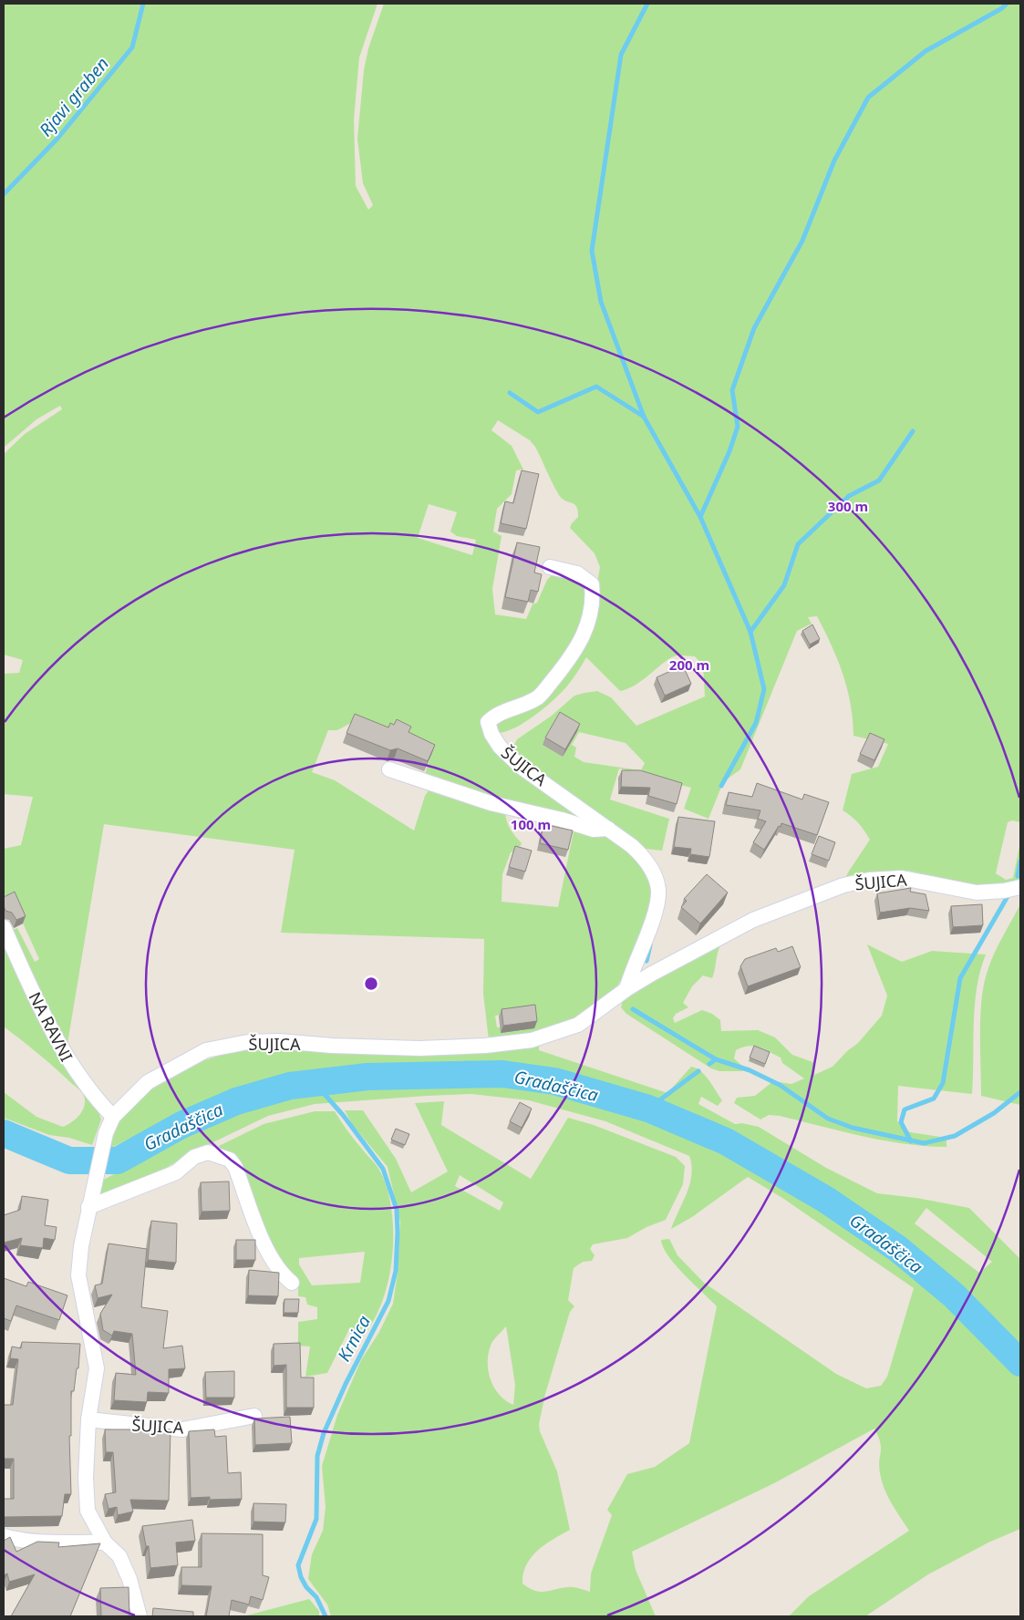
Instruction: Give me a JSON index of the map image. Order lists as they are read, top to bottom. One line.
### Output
{"streets":{"street":["ŠUJICA","NA RAVNI"]},"crossings":[["ŠUJICA","NA RAVNI"]],"water":["Rjavi graben","Gradaščica","Krnica"],"rings":["300 m","200 m","100 m"]}
